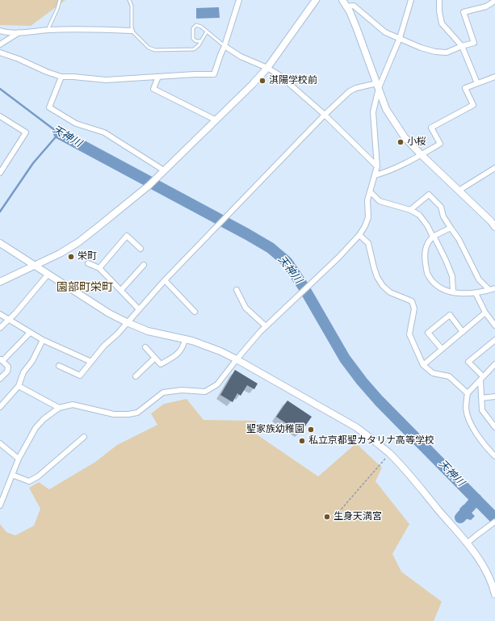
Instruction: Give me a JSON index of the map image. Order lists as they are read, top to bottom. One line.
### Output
{"districts":["園部町栄町"],"water":["天神川"],"places":["淇陽学校前","小桜","栄町","聖家族幼稚園","私立京都聖カタリナ高等学校","生身天満宮"]}
